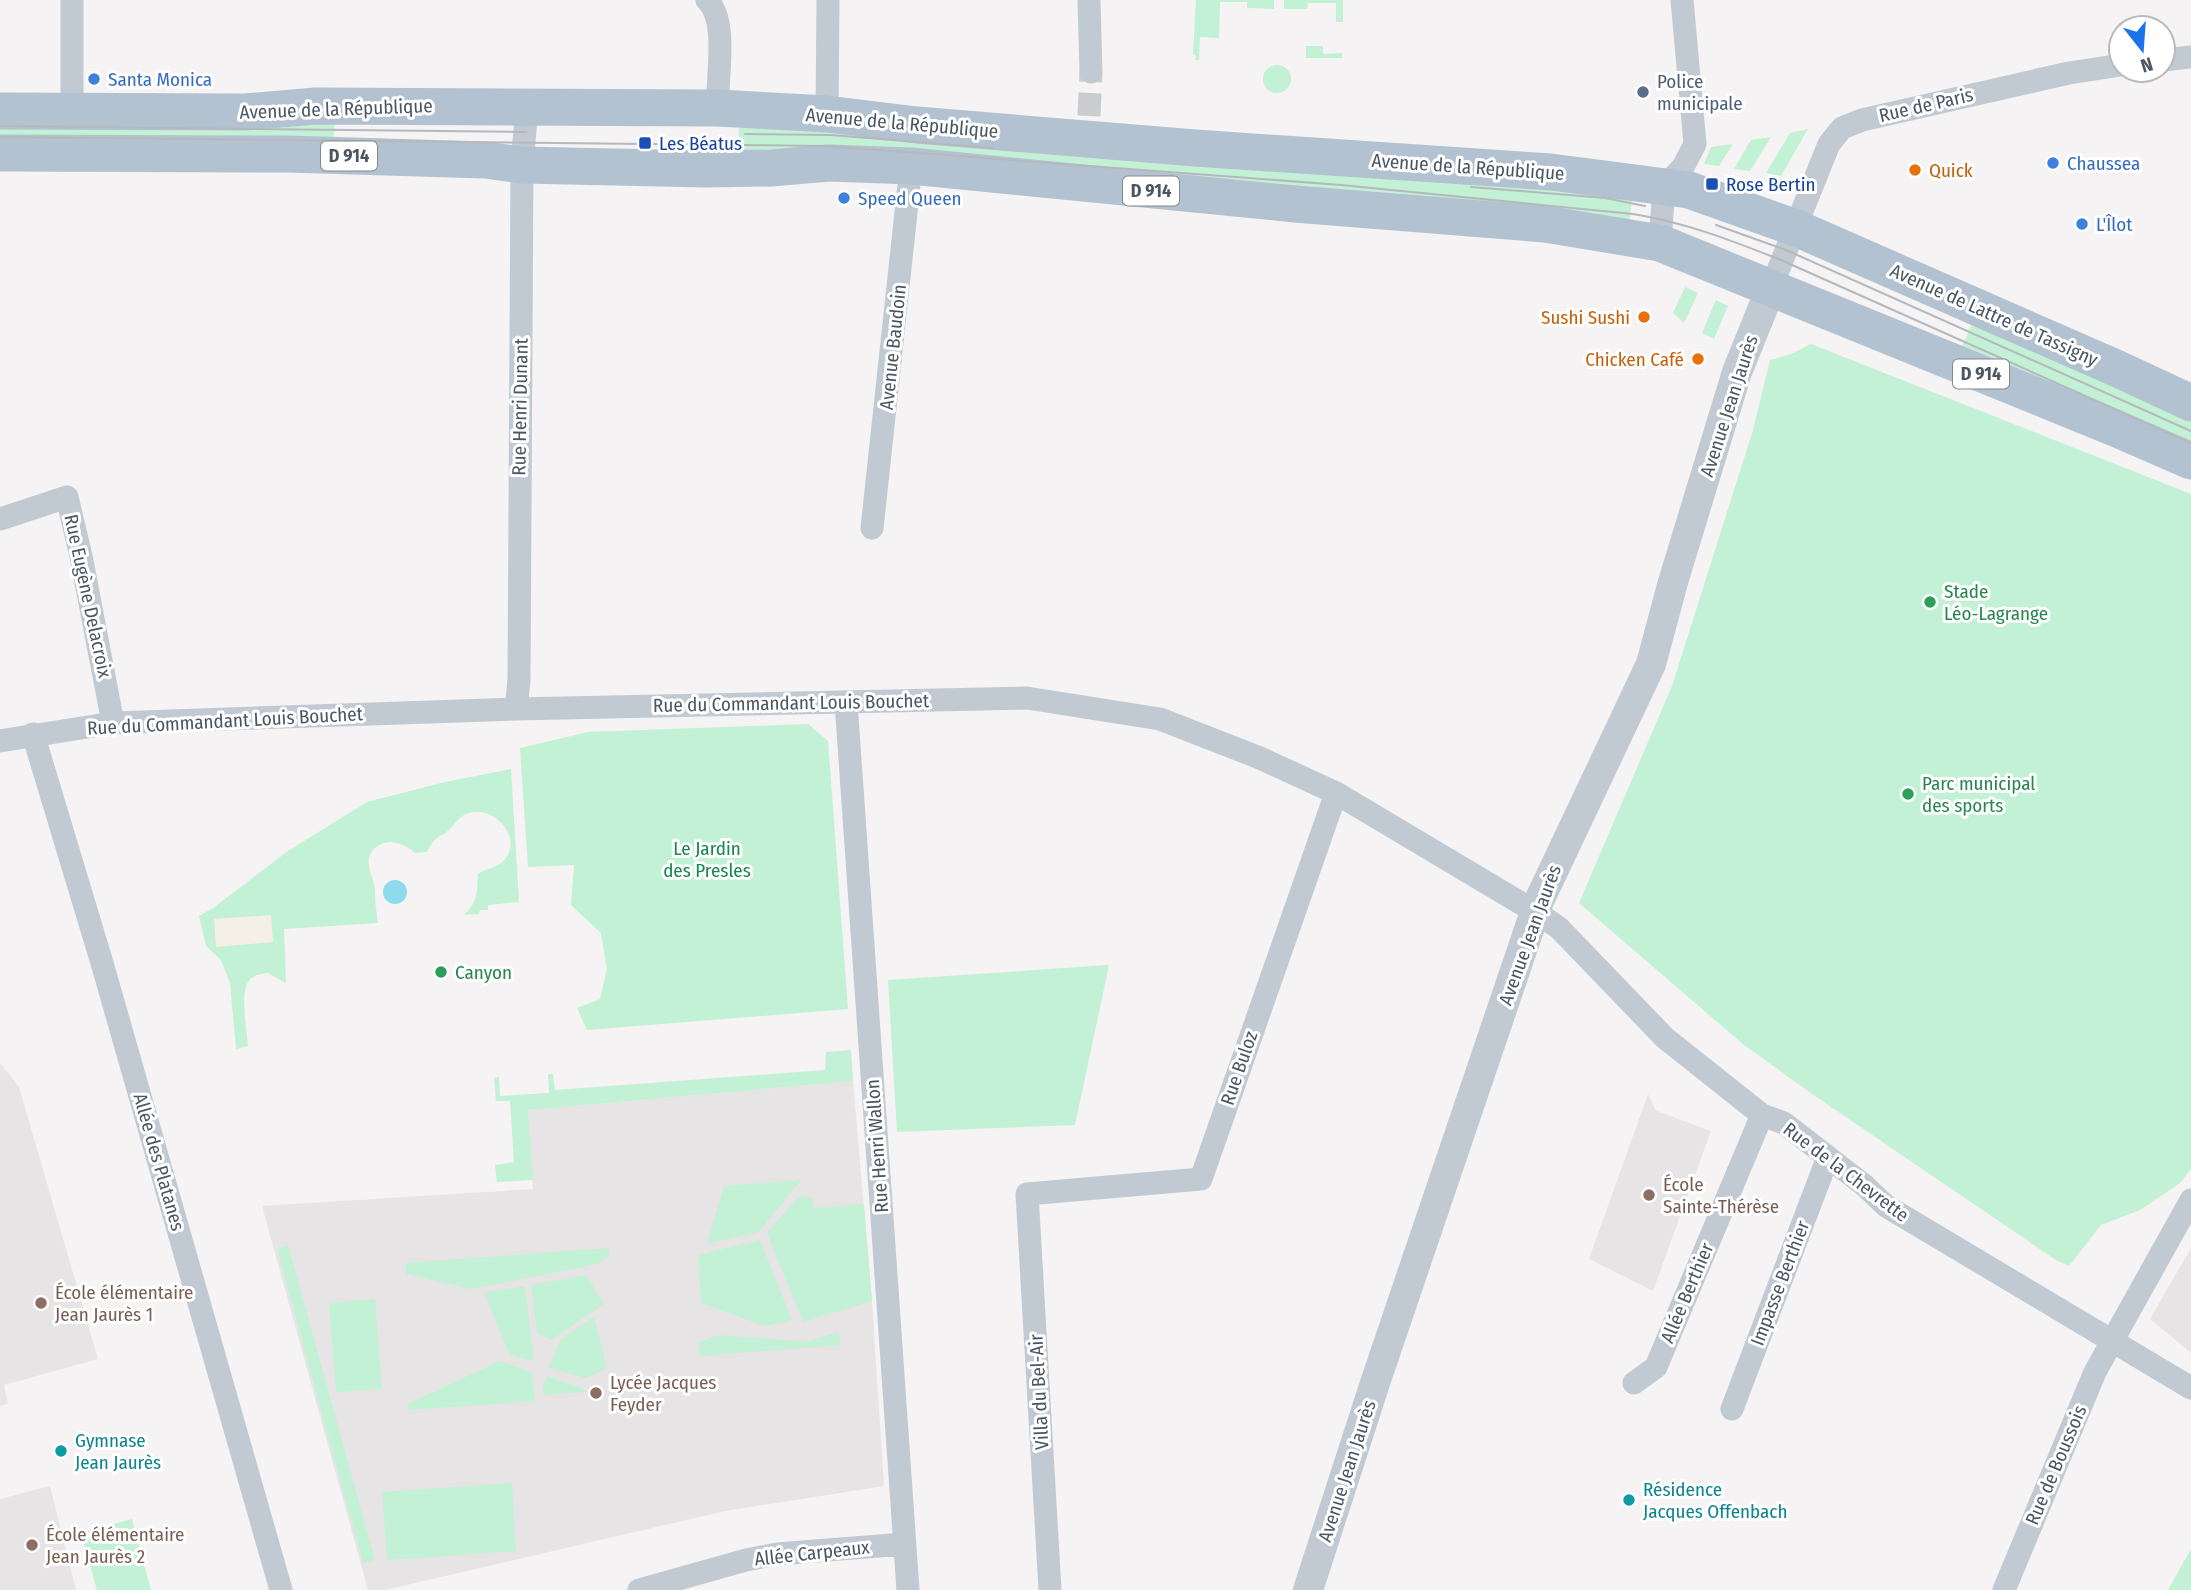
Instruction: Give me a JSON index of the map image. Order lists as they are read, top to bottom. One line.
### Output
{"streets":{"main road":["Avenue de la République","D 914","Avenue de Lattre de Tassigny"],"street":["Rue de Paris","Avenue Baudoin","Avenue Jean Jaurès","Rue Henri Dunant","Rue Eugène Delacroix","Rue du Commandant Louis Bouchet","Rue Buloz","Rue Henri Wallon","Allée des Platanes","Rue de la Chevrette","Impasse Berthier","Allée Berthier","Villa du Bel-Air","Rue de Boussois","Allée Carpeaux"]},"crossings":[["Rue de Paris","Avenue de la République"],["Rue de Paris","Avenue de Lattre de Tassigny"],["Avenue de la République","Avenue de Lattre de Tassigny"],["Avenue de la République","Rue Henri Dunant"],["D 914","Avenue Baudoin"],["D 914","Avenue Jean Jaurès"],["D 914","Rue Henri Dunant"],["Avenue Jean Jaurès","Rue du Commandant Louis Bouchet"],["Avenue Jean Jaurès","Rue de la Chevrette"],["Rue Henri Dunant","Rue du Commandant Louis Bouchet"],["Rue Eugène Delacroix","Rue du Commandant Louis Bouchet"],["Rue du Commandant Louis Bouchet","Rue Buloz"],["Rue du Commandant Louis Bouchet","Rue Henri Wallon"],["Rue du Commandant Louis Bouchet","Allée des Platanes"],["Rue du Commandant Louis Bouchet","Rue de la Chevrette"],["Rue Buloz","Villa du Bel-Air"],["Rue Henri Wallon","Allée Carpeaux"],["Rue de la Chevrette","Impasse Berthier"],["Rue de la Chevrette","Allée Berthier"],["Rue de la Chevrette","Rue de Boussois"]],"parks":["Le Jardin des Presles"],"places":{"other":["Santa Monica","Police municipale","Chaussea","Quick","Speed Queen","L'Îlot","Sushi Sushi","Chicken Café","Stade Léo-Lagrange","Parc municipal des sports","Canyon","École Sainte-Thérèse","École élémentaire Jean Jaurès 1","Lycée Jacques Feyder","Gymnase Jean Jaurès","Résidence Jacques Offenbach","École élémentaire Jean Jaurès 2"],"transit":["Les Béatus","Rose Bertin"]},"north":"bottom"}
